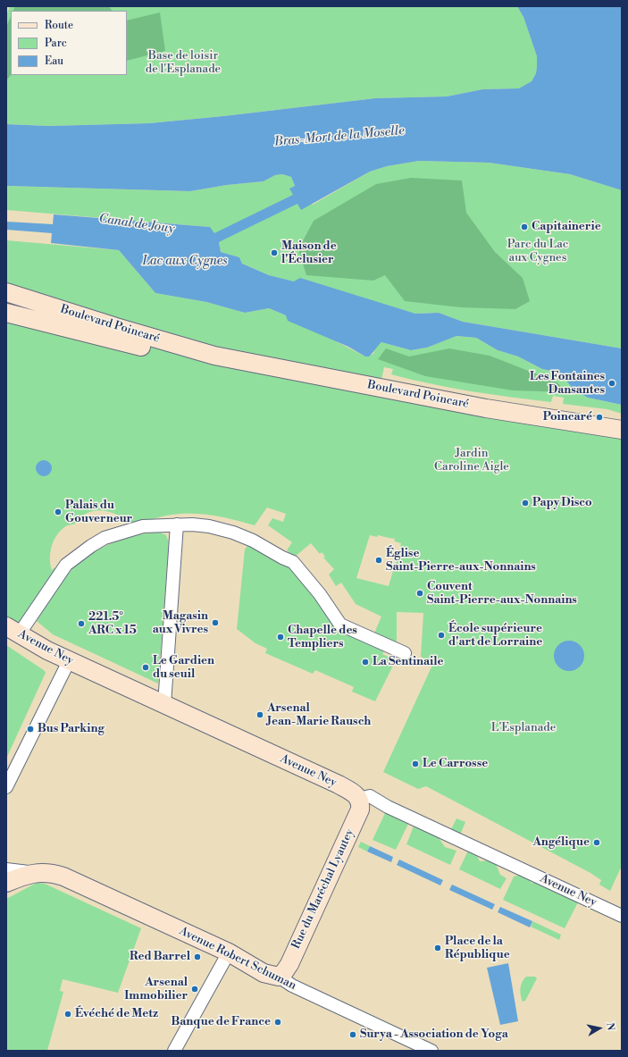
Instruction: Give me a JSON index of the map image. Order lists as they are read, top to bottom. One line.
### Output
{"streets":{"street":["Boulevard Poincaré","Avenue Ney","Rue du Maréchal Lyautey","Avenue Robert Schuman"]},"crossings":[["Avenue Ney","Rue du Maréchal Lyautey"],["Rue du Maréchal Lyautey","Avenue Robert Schuman"]],"water":["Bras-Mort de la Moselle","Canal de Jouy","Lac aux Cygnes"],"parks":["Base de loisir de l'Esplanade","Parc du Lac aux Cygnes","Jardin Caroline Aigle","L'Esplanade"],"places":["Capitainerie","Maison de l'Éclusier","Les Fontaines Dansantes","Poincaré","Papy Disco","Palais du Gouverneur","Église Saint-Pierre-aux-Nonnains","Couvent Saint-Pierre-aux-Nonnains","Magasin aux Vivres","221.5° ARC x 15","École supérieure d'art de Lorraine","Chapelle des Templiers","La Sentinaile","Le Gardien du seuil","Arsenal Jean-Marie Rausch","Bus Parking","Le Carrosse","Angélique","Place de la République","Red Barrel","Arsenal Immobilier","Évéché de Metz","Banque de France","Surya - Association de Yoga"],"legend":["Route","Parc","Eau"],"north":"right"}
